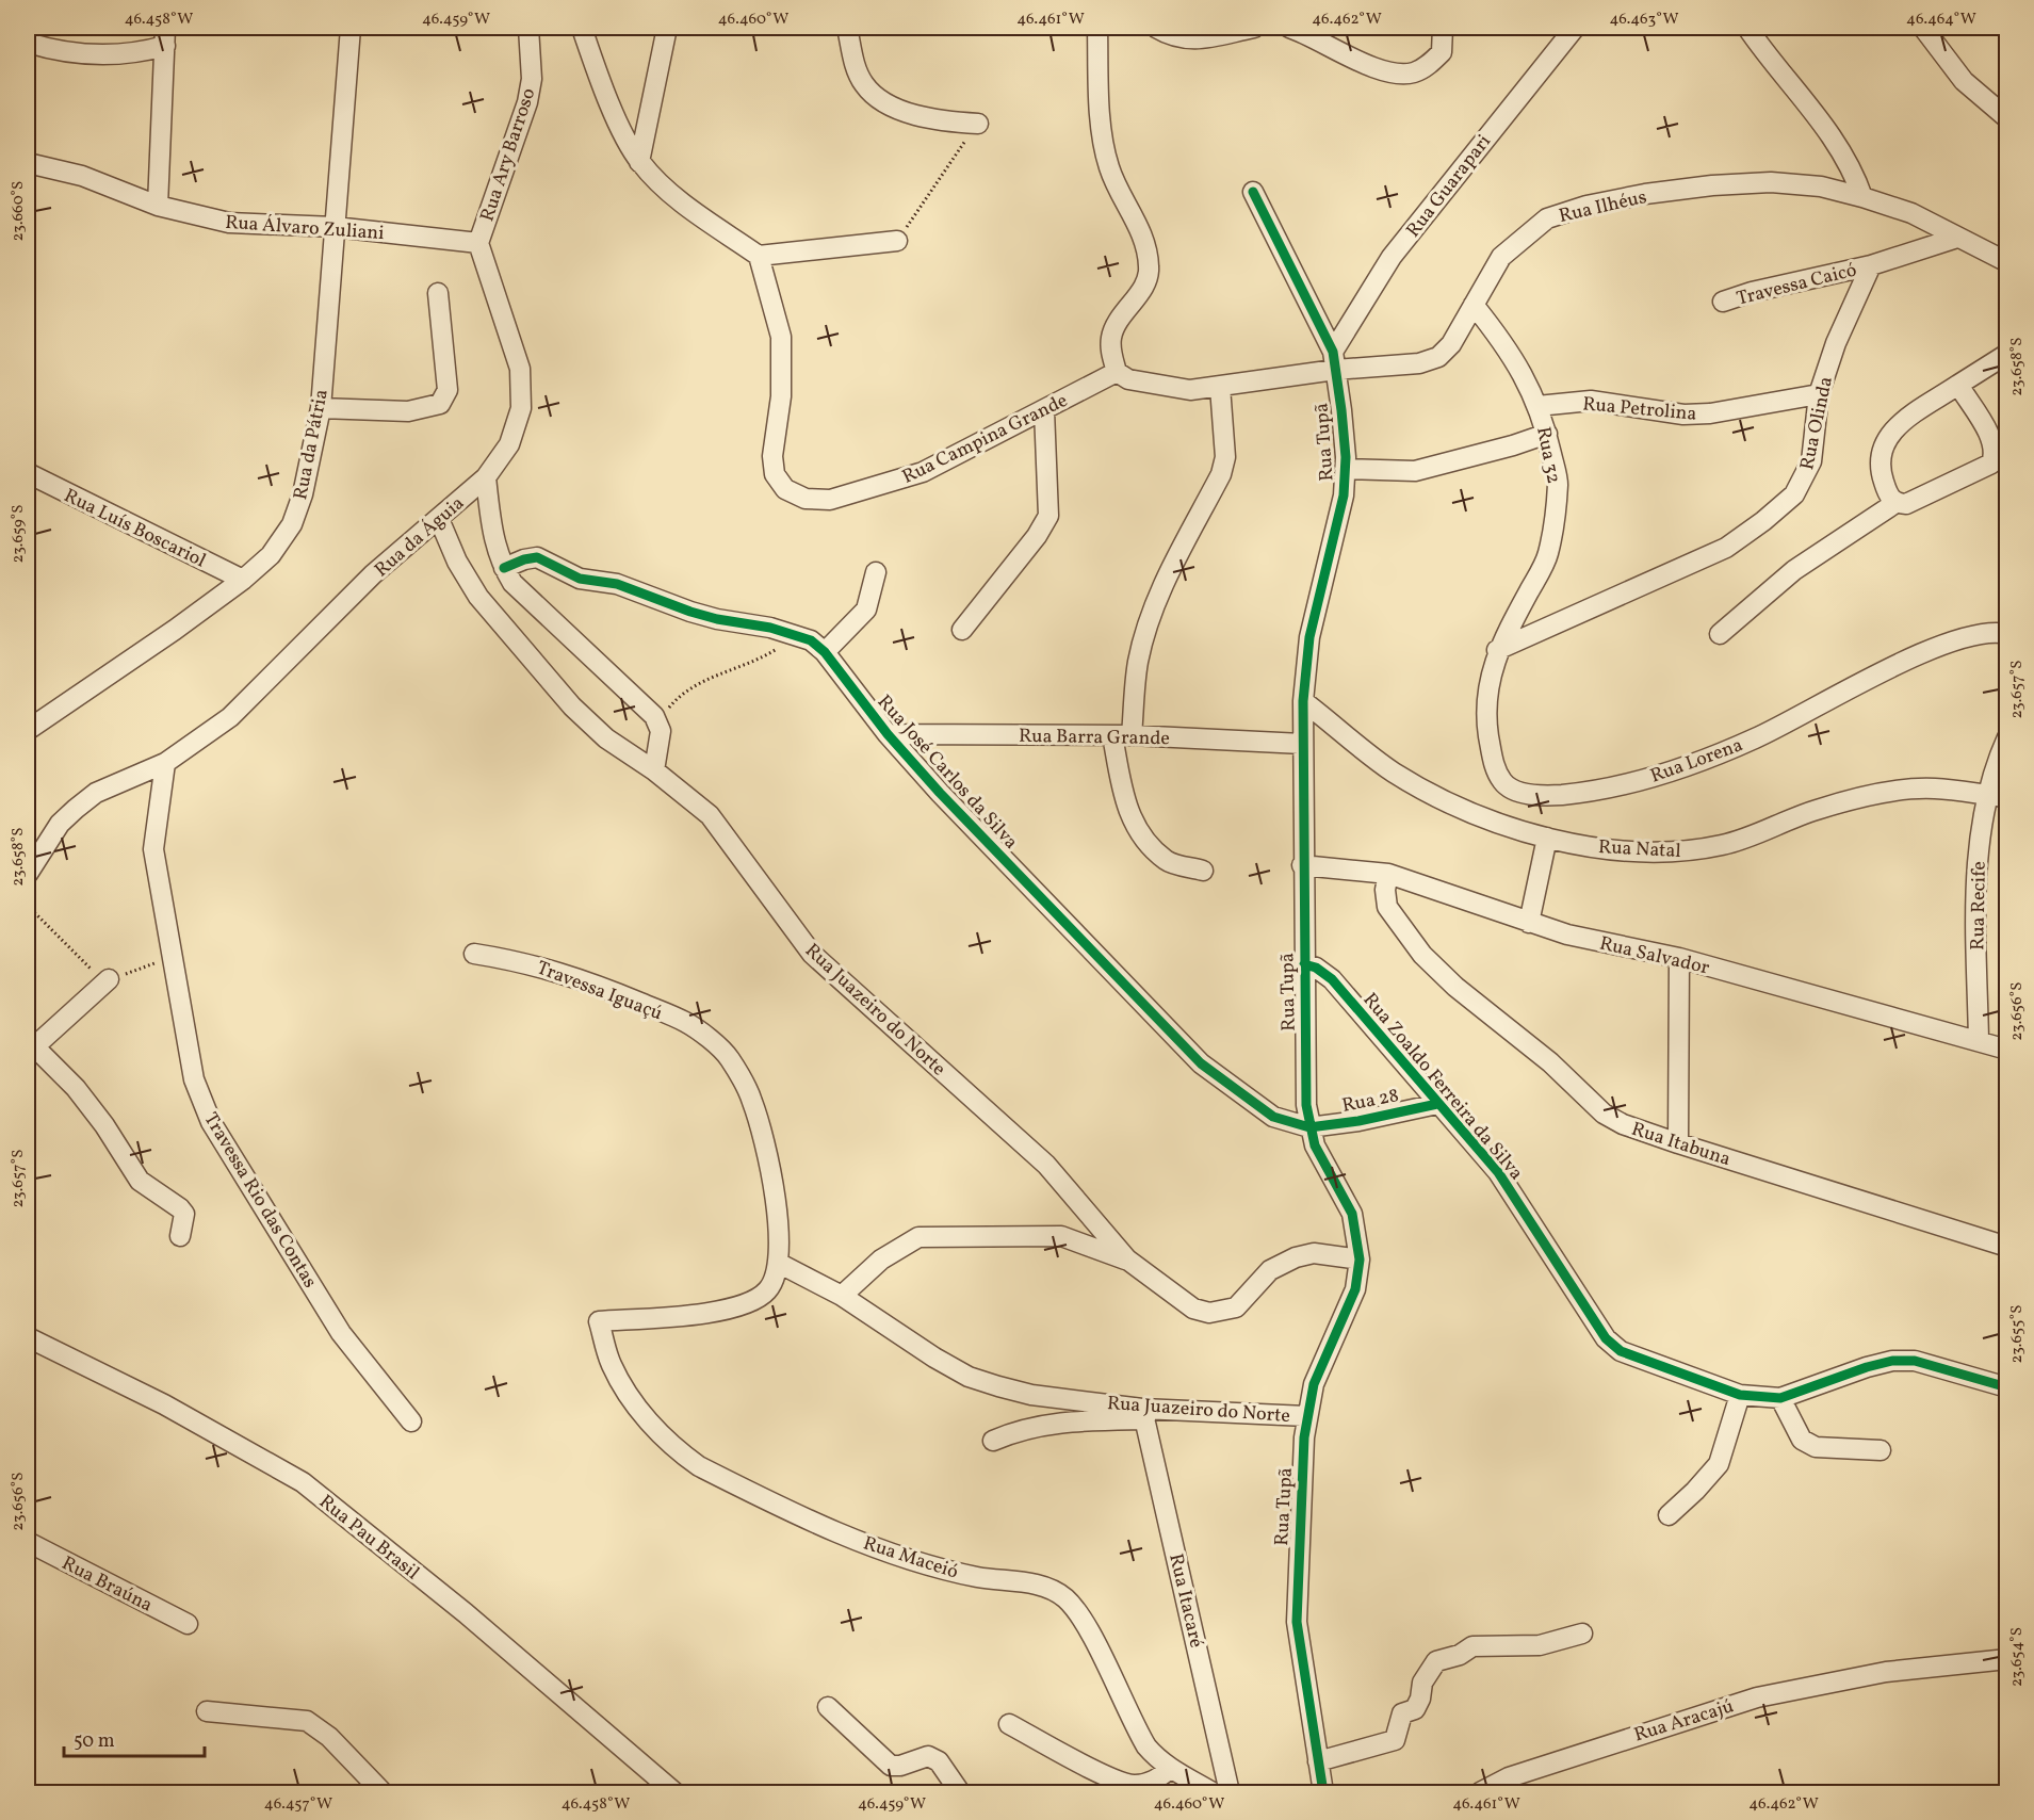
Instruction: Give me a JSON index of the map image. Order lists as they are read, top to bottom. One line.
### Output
{"streets":{"street":["Rua Ary Barroso","Rua Guarapari","Rua Ilhéus","Rua Álvaro Zuliani","Travessa Caicó","Rua Petrolina","Rua Olinda","Rua Campina Grande","Rua Tupã","Rua da Pátria","Rua 32","Rua Luís Boscariol","Rua da Águia","Rua Barra Grande","Rua Lorena","Rua José Carlos da Silva","Rua Natal","Rua Recife","Rua Salvador","Travessa Iguaçú","Rua Juazeiro do Norte","Rua Zoaldo Ferreira da Silva","Rua 28","Rua Itabuna","Travessa Rio das Contas","Rua Pau Brasil","Rua Maceió","Rua Braúna","Rua Itacaré","Rua Aracajú"]},"crossings":[["Rua Ary Barroso","Rua Álvaro Zuliani"],["Rua Ary Barroso","Rua da Águia"],["Rua Guarapari","Rua Ilhéus"],["Rua Guarapari","Rua Tupã"],["Rua Ilhéus","Rua Campina Grande"],["Rua Ilhéus","Rua Tupã"],["Rua Ilhéus","Rua 32"],["Rua Álvaro Zuliani","Rua da Pátria"],["Rua Álvaro Zuliani","Rua da Águia"],["Travessa Caicó","Rua Olinda"],["Rua Petrolina","Rua Olinda"],["Rua Petrolina","Rua 32"],["Rua Olinda","Rua 32"],["Rua Olinda","Rua Lorena"],["Rua Tupã","Rua Barra Grande"],["Rua Tupã","Rua José Carlos da Silva"],["Rua Tupã","Rua Natal"],["Rua Tupã","Rua Salvador"],["Rua Tupã","Rua Juazeiro do Norte"],["Rua Tupã","Rua Zoaldo Ferreira da Silva"],["Rua Tupã","Rua 28"],["Rua da Pátria","Rua Luís Boscariol"],["Rua 32","Rua Lorena"],["Rua da Águia","Rua Juazeiro do Norte"],["Rua da Águia","Travessa Rio das Contas"],["Rua Barra Grande","Rua José Carlos da Silva"],["Rua José Carlos da Silva","Rua 28"],["Rua Natal","Rua Recife"],["Rua Recife","Rua Salvador"],["Rua Salvador","Rua Itabuna"],["Travessa Iguaçú","Rua Juazeiro do Norte"],["Travessa Iguaçú","Rua Maceió"],["Rua Juazeiro do Norte","Rua Maceió"],["Rua Juazeiro do Norte","Rua Itacaré"],["Rua Zoaldo Ferreira da Silva","Rua 28"]],"scale_bar":"50 m","coordinates":["46.458°W","46.459°W","46.460°W","46.461°W","46.462°W","46.463°W","46.464°W","23.660°S","23.658°S","23.659°S","23.657°S","23.656°S","23.655°S","23.654°S","46.457°W"]}
